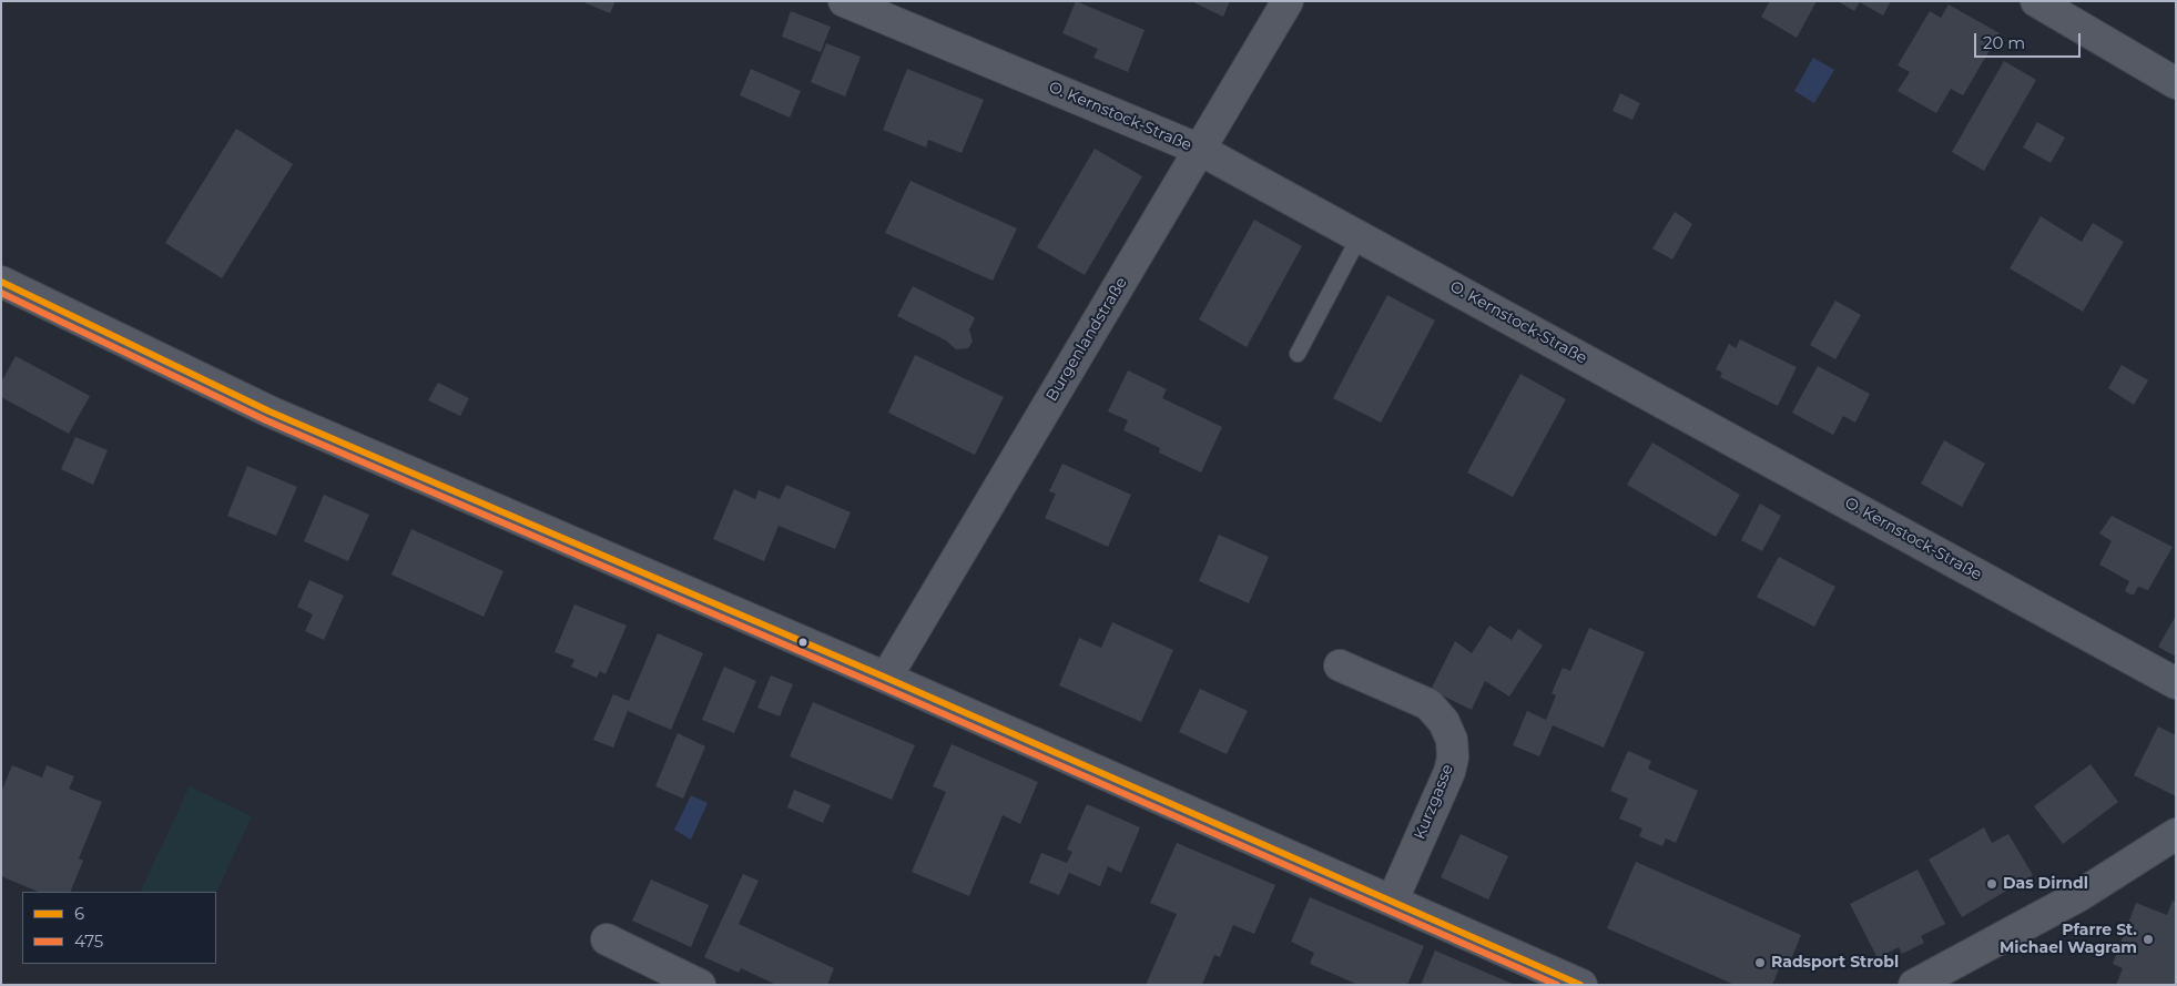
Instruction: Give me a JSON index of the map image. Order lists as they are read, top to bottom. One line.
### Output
{"streets":{"street":["O. Kernstock-Straße","Burgenlandstraße","Kurzgasse"]},"crossings":[["O. Kernstock-Straße","Burgenlandstraße"]],"places":["Das Dirndl","Pfarre St. Michael Wagram","Radsport Strobl"],"lines":["transit line 6","transit line 475"],"legend":["6","475"],"scale_bar":"20 m"}
